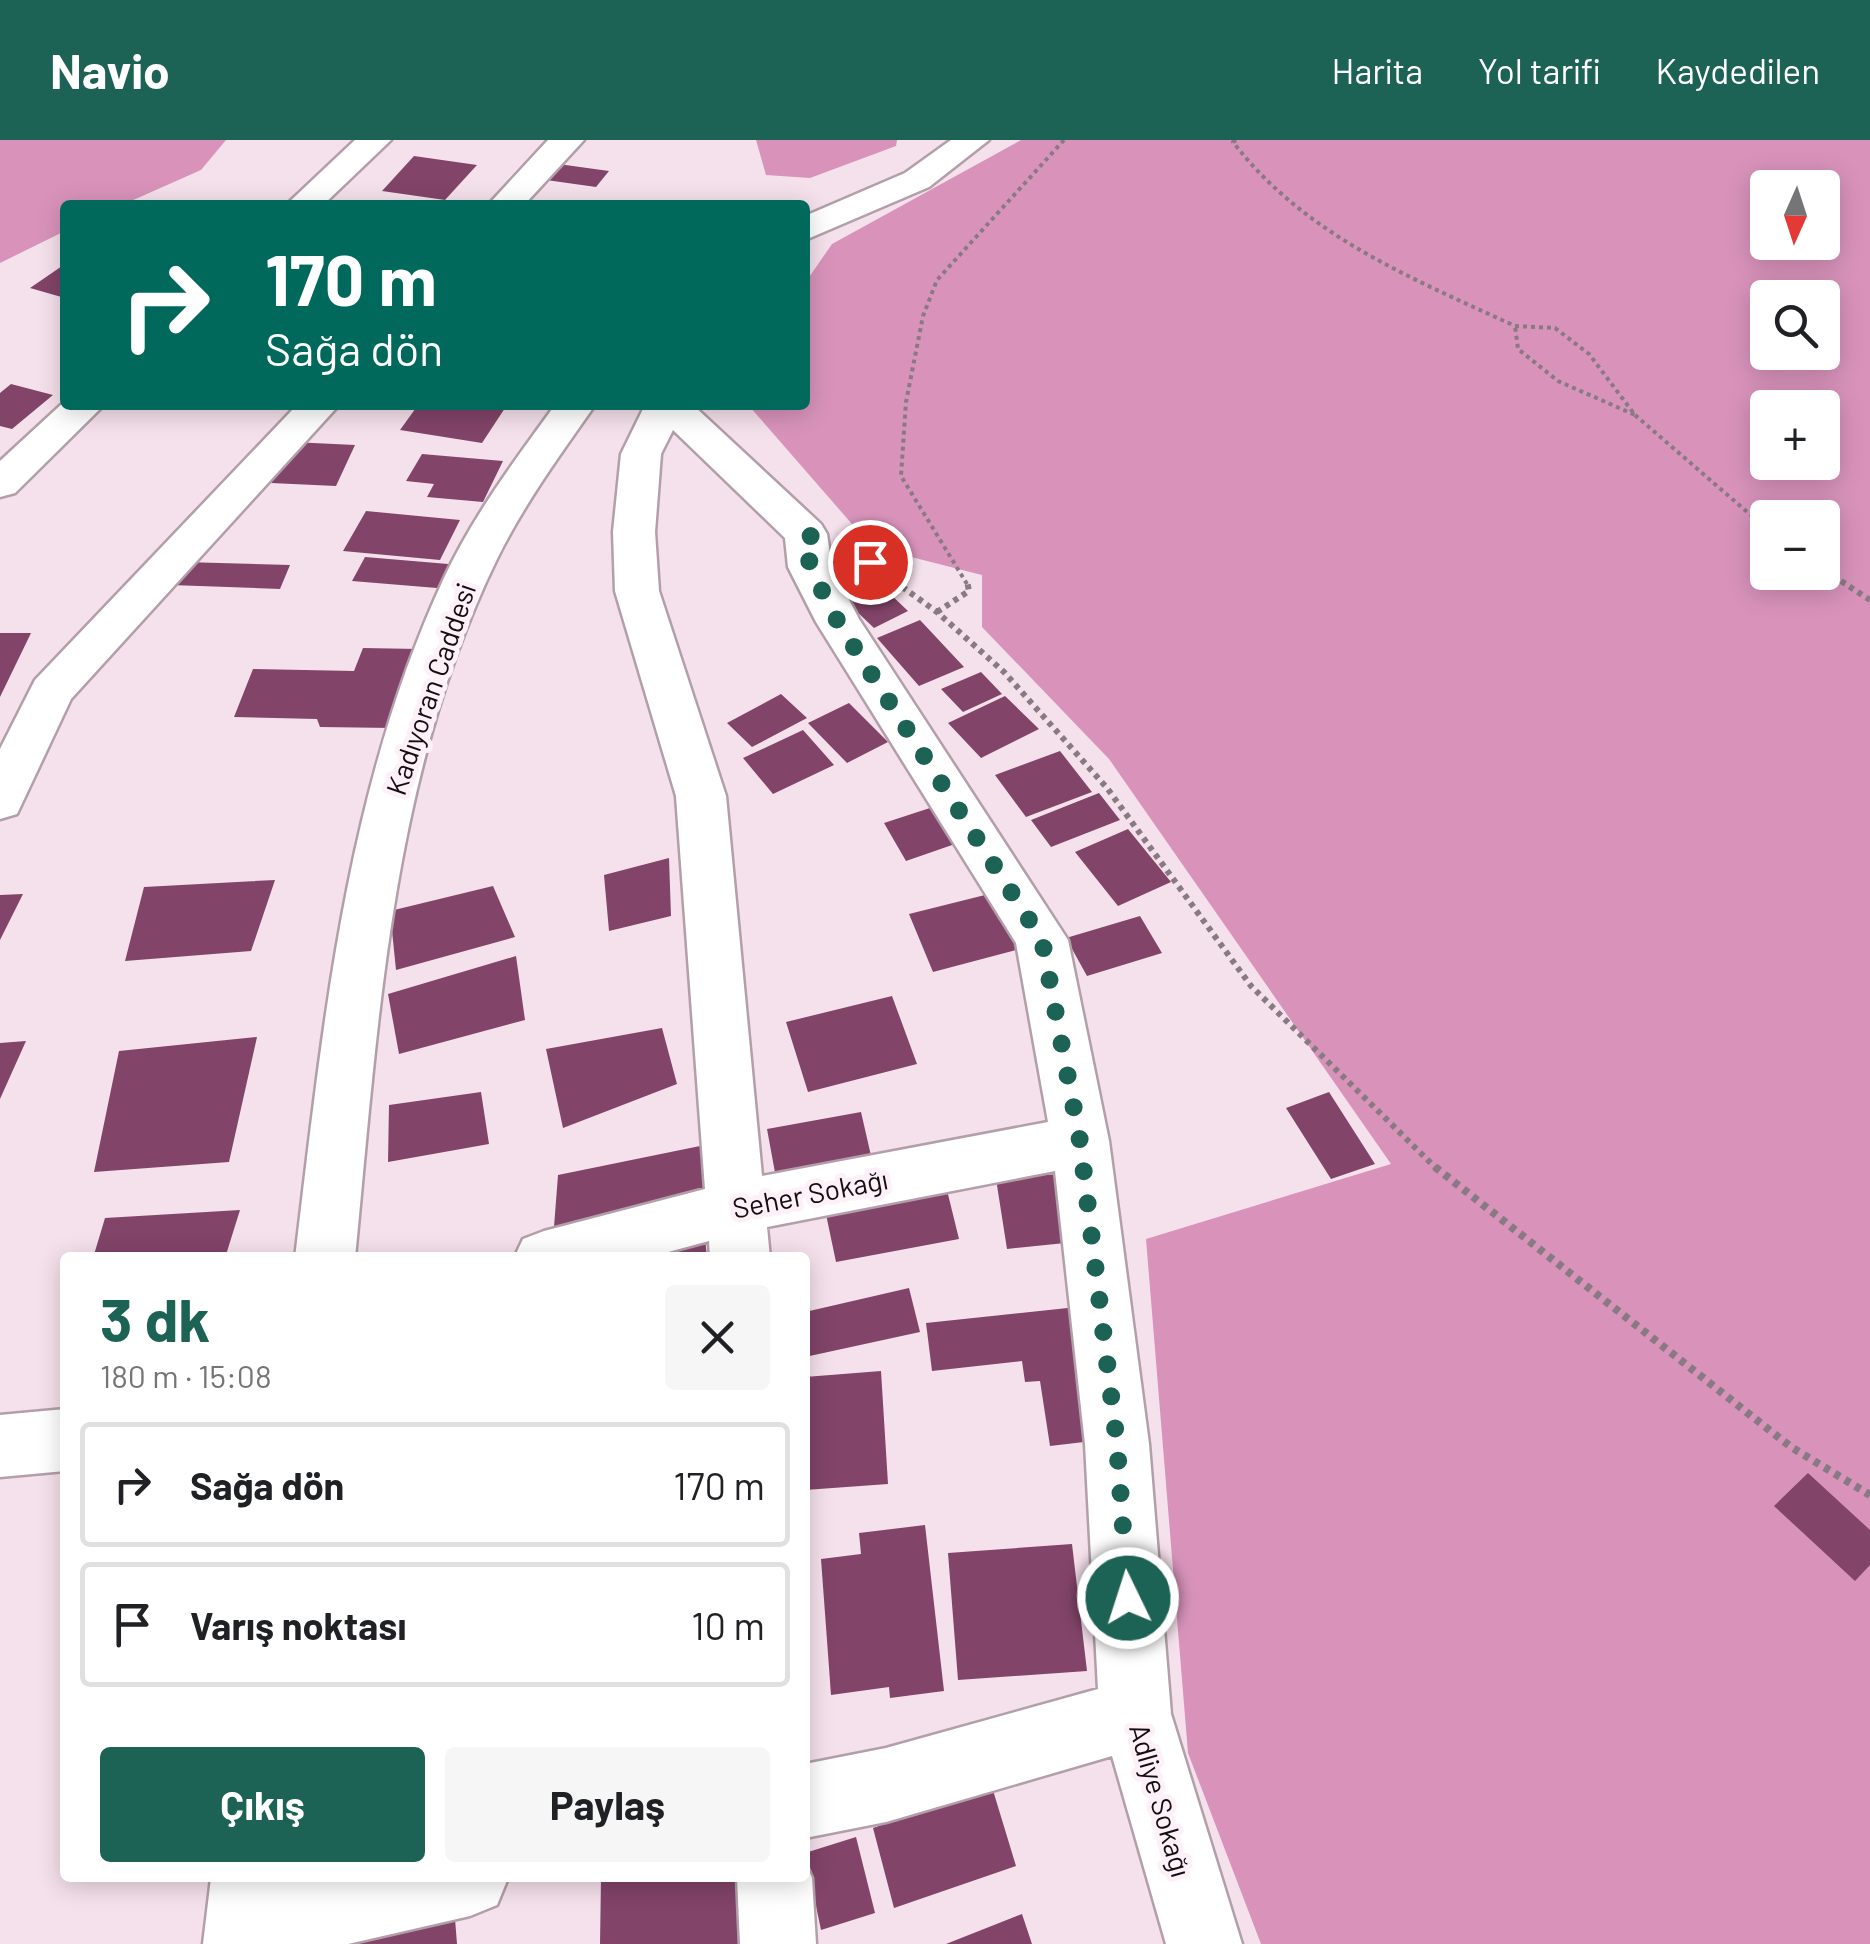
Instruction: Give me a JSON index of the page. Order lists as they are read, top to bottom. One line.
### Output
{"streets":{"street":["Kadıyoran Caddesi","Seher Sokağı","Adliye Sokağı"]},"crossings":[["Seher Sokağı","Adliye Sokağı"]],"north":"bottom","page":{"header":"Navio","nav":["Harita","Yol tarifi","Kaydedilen"],"map_buttons":["+","−"],"turn":["170 m","Sağa dön"],"heading":["3 dk","180 m · 15:08"],"list":[{"name":"Sağa dön","value":"170 m"},{"name":"Varış noktası","value":"10 m"}],"buttons":["Çıkış","Paylaş"]}}
